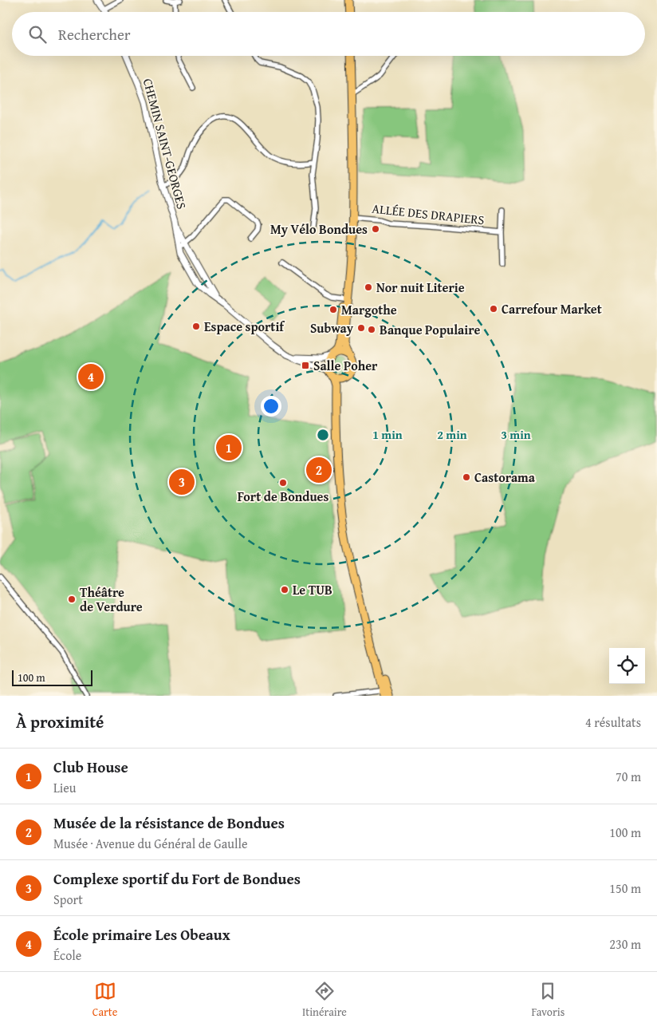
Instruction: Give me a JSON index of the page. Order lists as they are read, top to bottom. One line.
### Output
{"streets":{"street":["CHEMIN SAINT-GEORGES","ALLÉE DES DRAPIERS"]},"places":{"other":["My Vélo Bondues","Nor nuit Literie","Carrefour Market","Margothe","Espace sportif","Subway","Banque Populaire","Castorama","Fort de Bondues","Le TUB","Théâtre de Verdure"],"transit":["Salle Poher"]},"scale_bar":"100 m","page":{"search":"Rechercher","pins":["4","1","2","3"],"scale":"100 m","heading":["À proximité","4 résultats"],"list":[{"mark":"1","name":"Club House","note":"Lieu","value":"70 m"},{"mark":"2","name":"Musée de la résistance de Bondues","note":"Musée · Avenue du Général de Gaulle","value":"100 m"},{"mark":"3","name":"Complexe sportif du Fort de Bondues","note":"Sport","value":"150 m"},{"mark":"4","name":"École primaire Les Obeaux","note":"École","value":"230 m"}],"nav":["Carte","Itinéraire","Favoris"]},"rings":["1 min","2 min","3 min"]}
